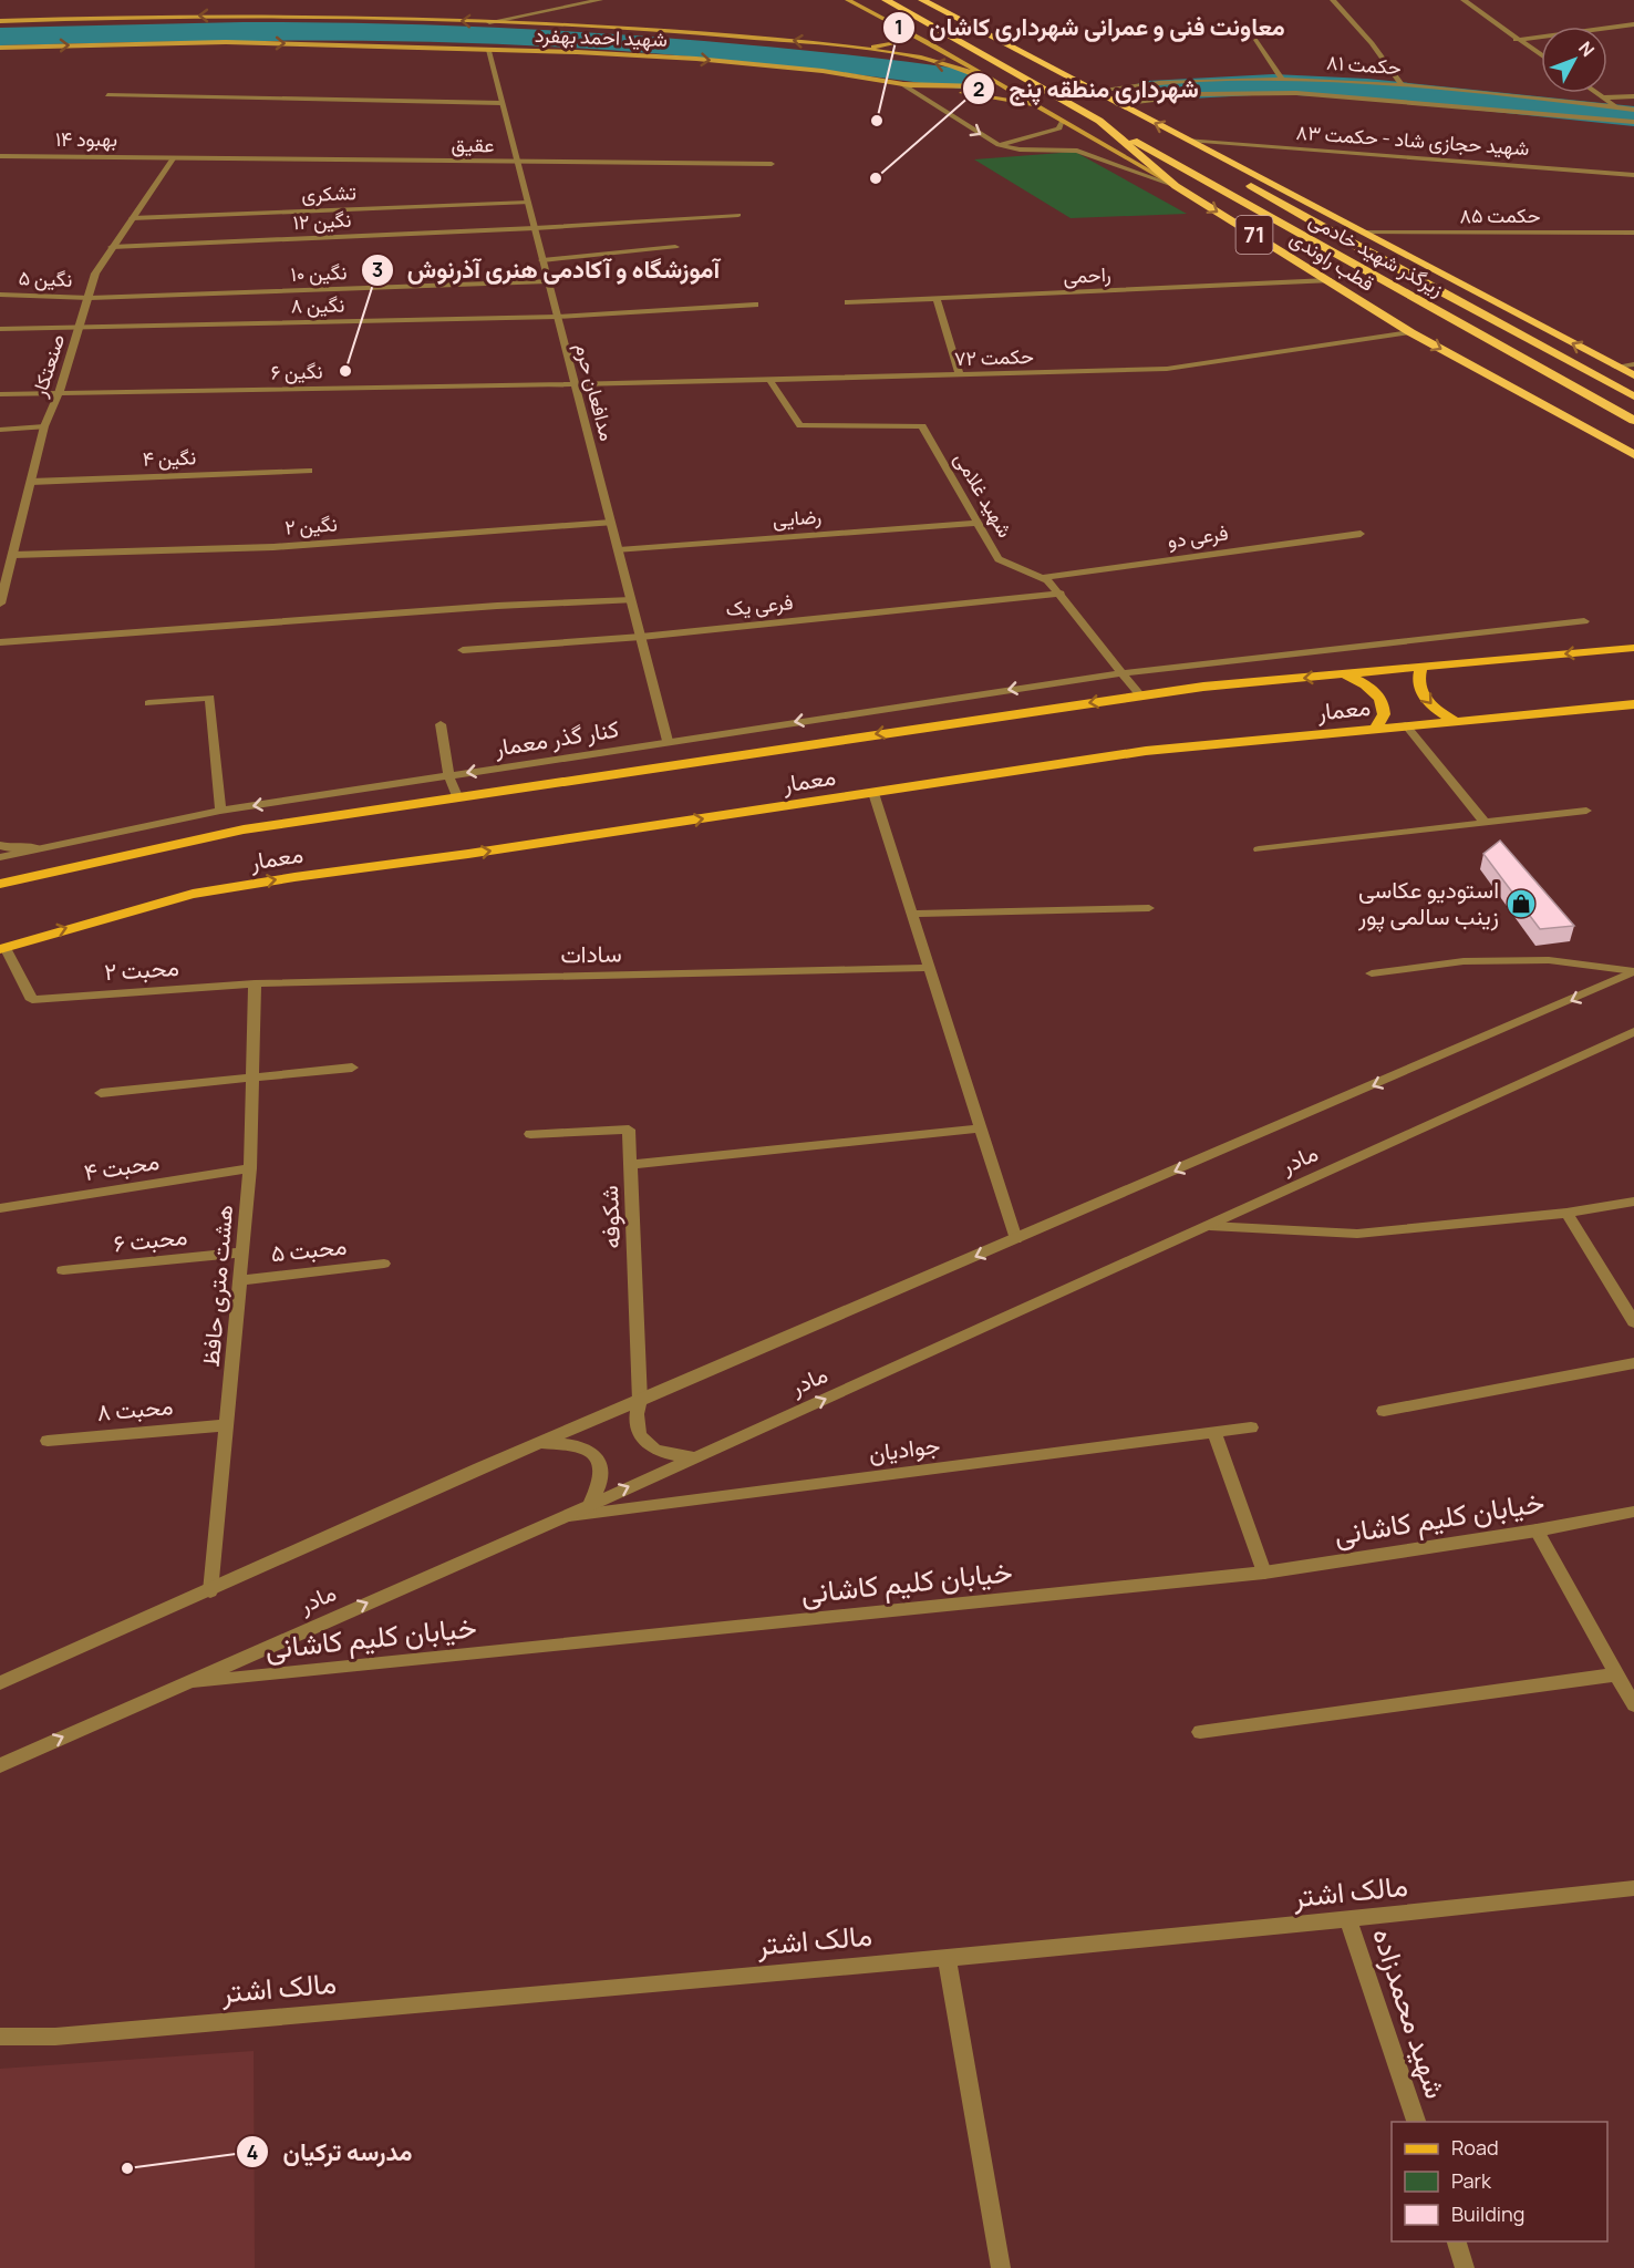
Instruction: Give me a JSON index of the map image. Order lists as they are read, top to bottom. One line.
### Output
{"streets":{"highway":["71","زیرگذر شهید خادمی","قطب راوندی"],"main road":["شهید احمد بهفرد","معمار"],"street":["حکمت ۸۱","بهبود ۱۴","شهید حجازی شاد - حکمت ۸۳","عقیق","تشکری","حکمت ۸۵","نگین ۱۲","نگین ۱۰","راحمی","نگین ۵","نگین ۸","حکمت ۷۲","صنعتکار","نگین ۶","مدافعان حرم","نگین ۴","شهید غلامی","رضایی","نگین ۲","فرعی دو","فرعی یک","کنار گذر معمار","سادات","محبت ۲","مادر","محبت ۴","شکوفه","محبت ۶","محبت ۵","هشت متری حافظ","محبت ۸","جوادیان","خیابان کلیم کاشانی","مالک اشتر","شهید محمدزاده"]},"crossings":[["شهید احمد بهفرد","قطب راوندی"],["شهید احمد بهفرد","مدافعان حرم"],["حکمت ۸۱","قطب راوندی"],["بهبود ۱۴","عقیق"],["بهبود ۱۴","صنعتکار"],["شهید حجازی شاد - حکمت ۸۳","قطب راوندی"],["عقیق","صنعتکار"],["عقیق","مدافعان حرم"],["تشکری","صنعتکار"],["تشکری","مدافعان حرم"],["حکمت ۸۵","قطب راوندی"],["نگین ۱۲","صنعتکار"],["نگین ۱۲","مدافعان حرم"],["زیرگذر شهید خادمی","قطب راوندی"],["قطب راوندی","راحمی"],["قطب راوندی","حکمت ۷۲"],["نگین ۱۰","نگین ۵"],["نگین ۱۰","صنعتکار"],["نگین ۱۰","مدافعان حرم"],["نگین ۵","صنعتکار"],["نگین ۸","صنعتکار"],["نگین ۸","مدافعان حرم"],["حکمت ۷۲","نگین ۶"],["حکمت ۷۲","مدافعان حرم"],["حکمت ۷۲","شهید غلامی"],["صنعتکار","نگین ۶"],["صنعتکار","نگین ۴"],["صنعتکار","نگین ۲"],["نگین ۶","مدافعان حرم"],["مدافعان حرم","رضایی"],["مدافعان حرم","نگین ۲"],["مدافعان حرم","فرعی یک"],["مدافعان حرم","کنار گذر معمار"],["شهید غلامی","رضایی"],["شهید غلامی","فرعی دو"],["شهید غلامی","فرعی یک"],["شهید غلامی","معمار"],["شهید غلامی","کنار گذر معمار"],["معمار","محبت ۲"],["سادات","محبت ۲"],["سادات","هشت متری حافظ"],["محبت ۲","هشت متری حافظ"],["مادر","شکوفه"],["مادر","هشت متری حافظ"],["مادر","جوادیان"],["مادر","خیابان کلیم کاشانی"],["محبت ۴","هشت متری حافظ"],["محبت ۶","هشت متری حافظ"],["محبت ۵","هشت متری حافظ"],["هشت متری حافظ","محبت ۸"],["مالک اشتر","شهید محمدزاده"]],"one_way":["کنار گذر معمار"],"places":{"other":["معاونت فنی و عمرانی شهرداری کاشان","شهرداری منطقه پنج","آموزشگاه و آکادمی هنری آذرنوش","مدرسه ترکیان"],"shop":["استودیو عکاسی زینب سالمی پور"]},"legend":["Road","Park","Building"],"north":"top right"}
